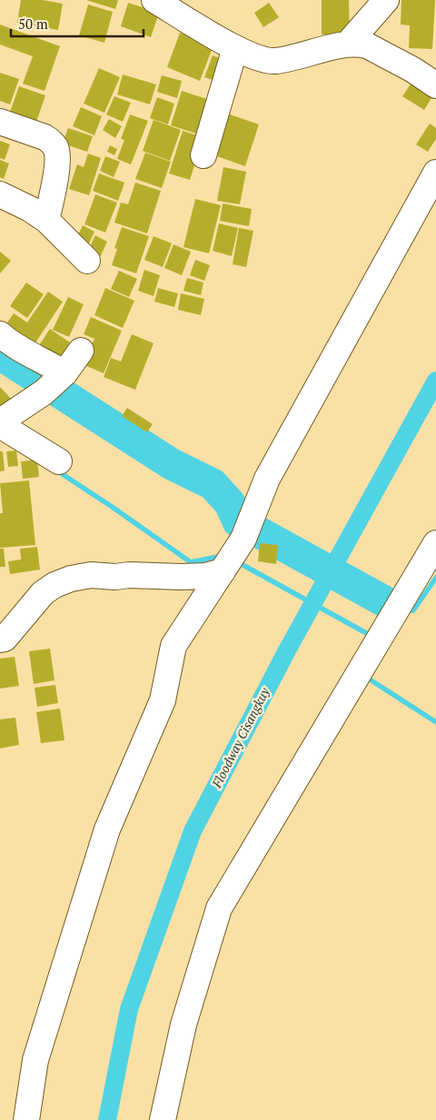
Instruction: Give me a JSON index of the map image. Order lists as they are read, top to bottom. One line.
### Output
{"water":["Floodway Cisangkuy"],"scale_bar":"50 m"}
